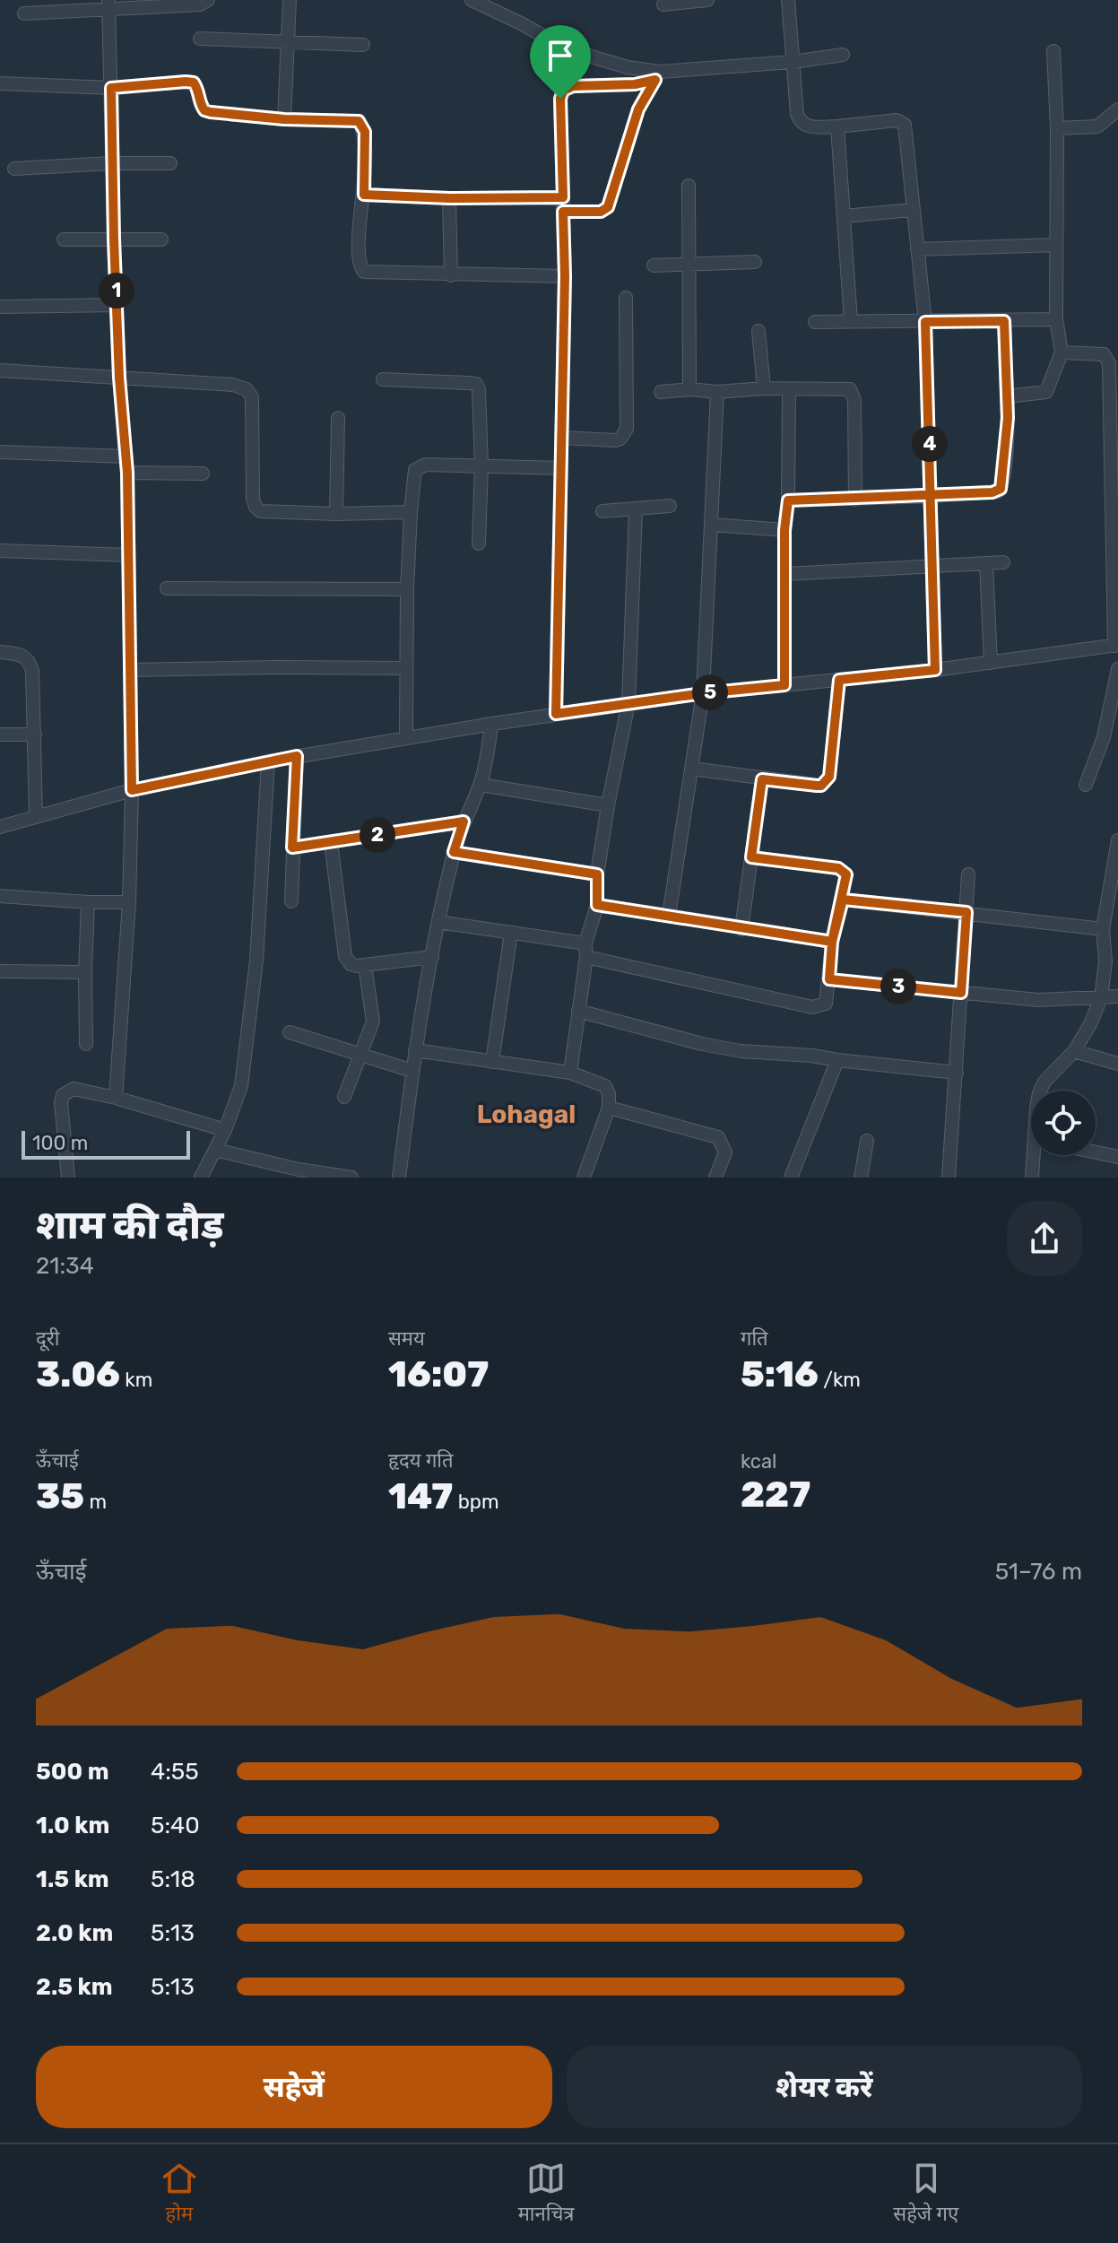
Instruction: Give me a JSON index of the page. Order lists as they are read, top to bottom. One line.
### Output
{"districts":["Lohagal"],"scale_bar":"100 m","page":{"pins":["1","4","5","2","3"],"scale":"100 m","heading":["शाम की दौड़","21:34"],"stats":[["दूरी","3.06 km"],["समय","16:07"],["गति","5:16 /km"],["ऊँचाई","35 m"],["हृदय गति","147 bpm"],["kcal","227"]],"chart":["ऊँचाई","51–76 m"],"list":[{"name":"500 m","note":"4:55"},{"name":"1.0 km","note":"5:40"},{"name":"1.5 km","note":"5:18"},{"name":"2.0 km","note":"5:13"},{"name":"2.5 km","note":"5:13"}],"buttons":["सहेजें","शेयर करें"],"tabs":["होम","मानचित्र","सहेजे गए"]}}
